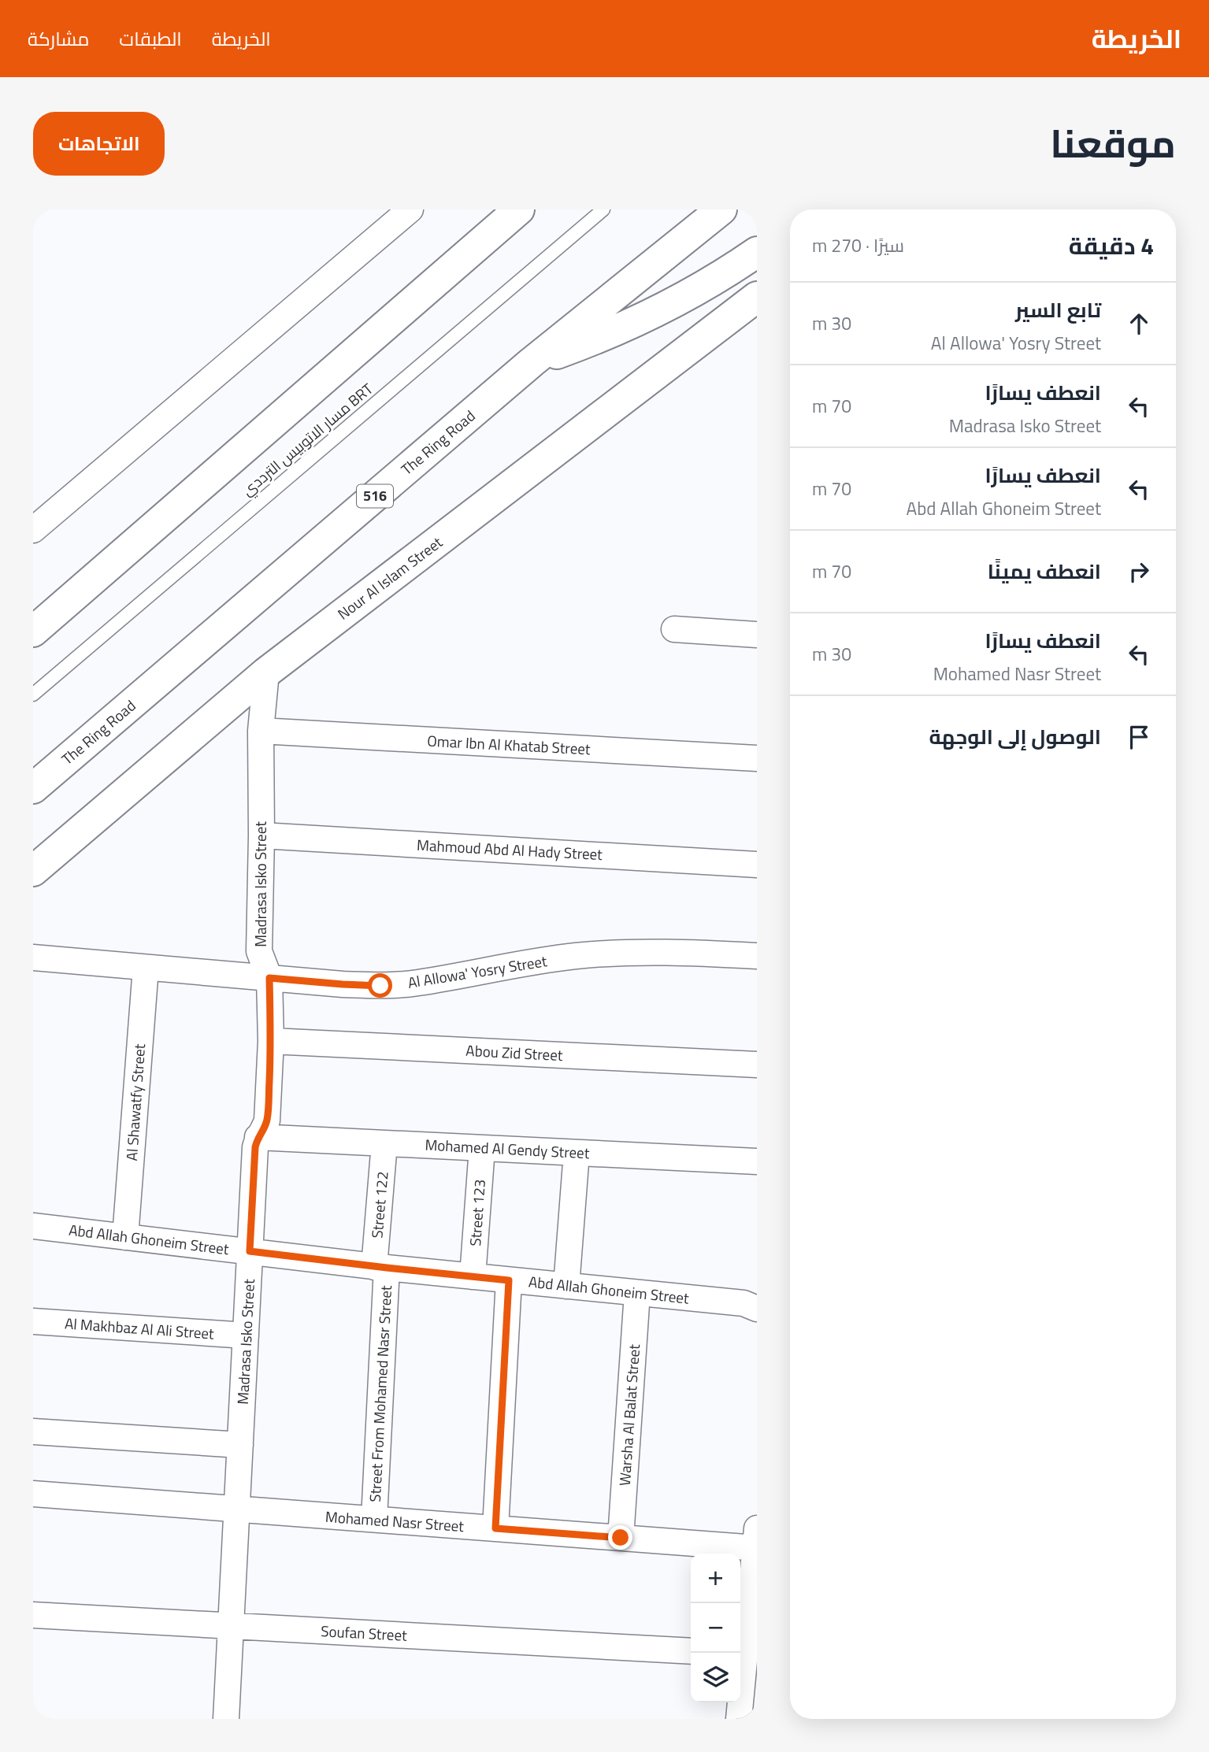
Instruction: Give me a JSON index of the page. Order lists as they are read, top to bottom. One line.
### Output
{"streets":{"main road":["The Ring Road","516","Nour Al Islam Street"],"street":["Omar Ibn Al Khatab Street","Mahmoud Abd Al Hady Street","Madrasa Isko Street","Al Allowa' Yosry Street","Abou Zid Street","Al Shawatfy Street","Mohamed Al Gendy Street","Street 122","Street 123","Abd Allah Ghoneim Street","Al Makhbaz Al Ali Street","Street From Mohamed Nasr Street","Warsha Al Balat Street","Mohamed Nasr Street","Soufan Street"],"lane":["مسار الاتوبيس الترددي BRT"]},"crossings":[["Nour Al Islam Street","Madrasa Isko Street"],["Omar Ibn Al Khatab Street","Madrasa Isko Street"],["Mahmoud Abd Al Hady Street","Madrasa Isko Street"],["Madrasa Isko Street","Al Allowa' Yosry Street"],["Madrasa Isko Street","Abou Zid Street"],["Madrasa Isko Street","Mohamed Al Gendy Street"],["Madrasa Isko Street","Abd Allah Ghoneim Street"],["Madrasa Isko Street","Al Makhbaz Al Ali Street"],["Madrasa Isko Street","Mohamed Nasr Street"],["Madrasa Isko Street","Soufan Street"],["Al Allowa' Yosry Street","Al Shawatfy Street"],["Al Shawatfy Street","Abd Allah Ghoneim Street"],["Mohamed Al Gendy Street","Street 122"],["Mohamed Al Gendy Street","Street 123"],["Street 122","Abd Allah Ghoneim Street"],["Street 122","Street From Mohamed Nasr Street"],["Street 123","Abd Allah Ghoneim Street"],["Abd Allah Ghoneim Street","Street From Mohamed Nasr Street"],["Abd Allah Ghoneim Street","Warsha Al Balat Street"],["Street From Mohamed Nasr Street","Mohamed Nasr Street"],["Warsha Al Balat Street","Mohamed Nasr Street"]],"page":{"header":"الخريطة","nav":["الخريطة","الطبقات","مشاركة"],"title":"موقعنا","buttons":"الاتجاهات","heading":["4 دقيقة","سيرًا · 270 m"],"list":[["تابع السير","Al Allowa' Yosry Street","30 m"],["انعطف يسارًا","Madrasa Isko Street","70 m"],["انعطف يسارًا","Abd Allah Ghoneim Street","70 m"],["انعطف يمينًا","70 m"],["انعطف يسارًا","Mohamed Nasr Street","30 m"],"الوصول إلى الوجهة"],"map_buttons":["+","−"]}}
